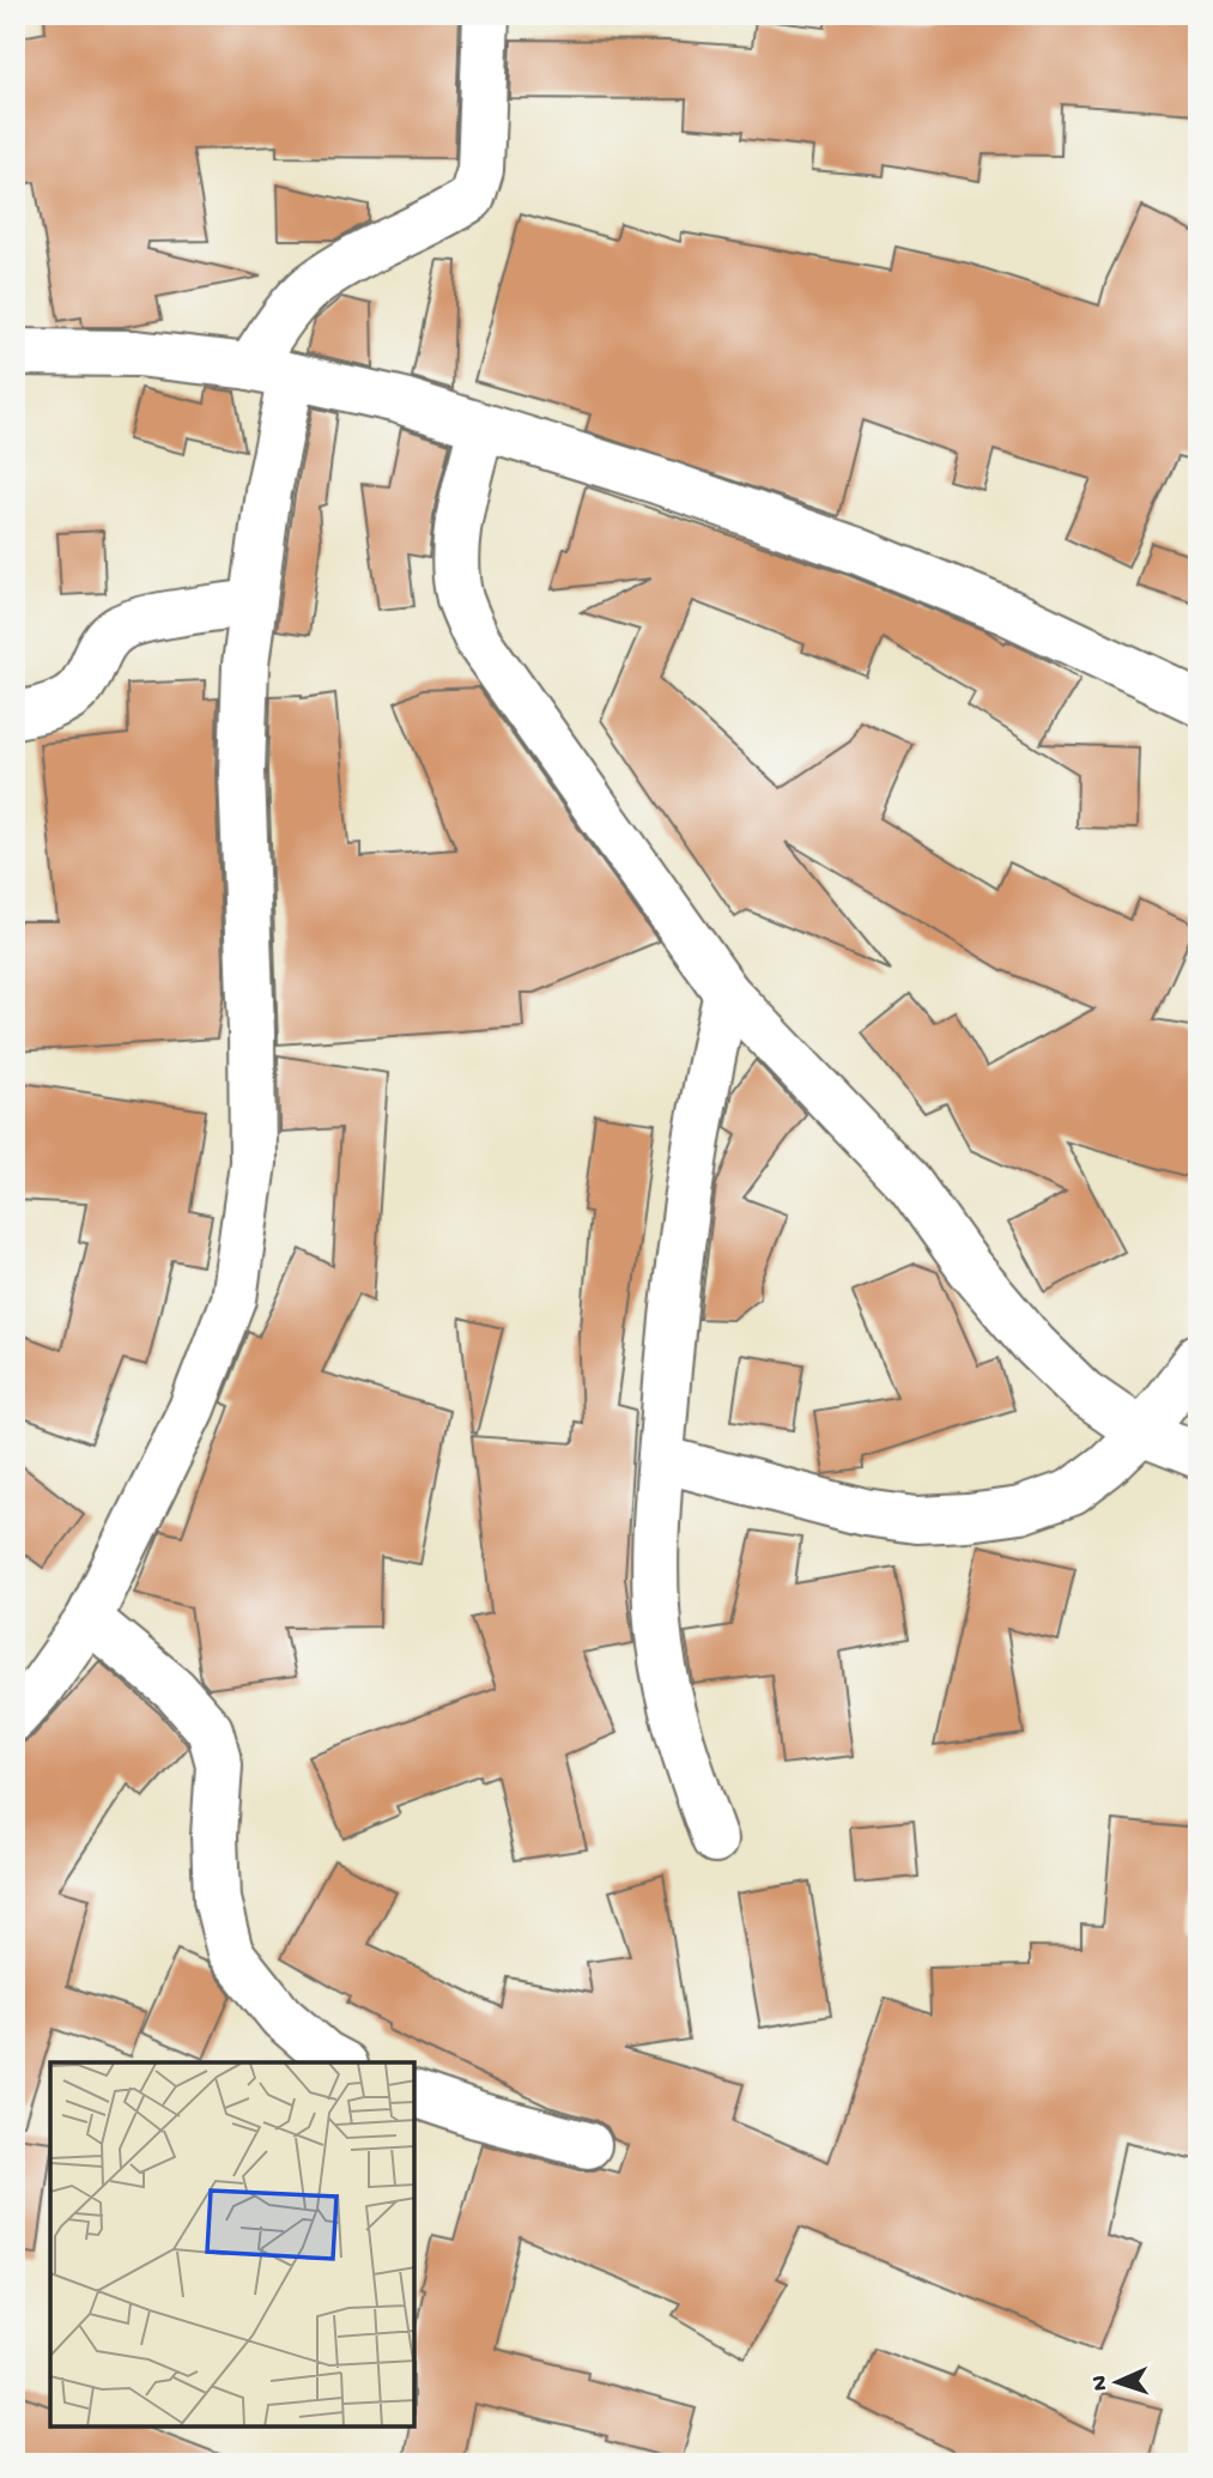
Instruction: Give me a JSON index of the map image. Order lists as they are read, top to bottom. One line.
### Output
{"north":"left"}
